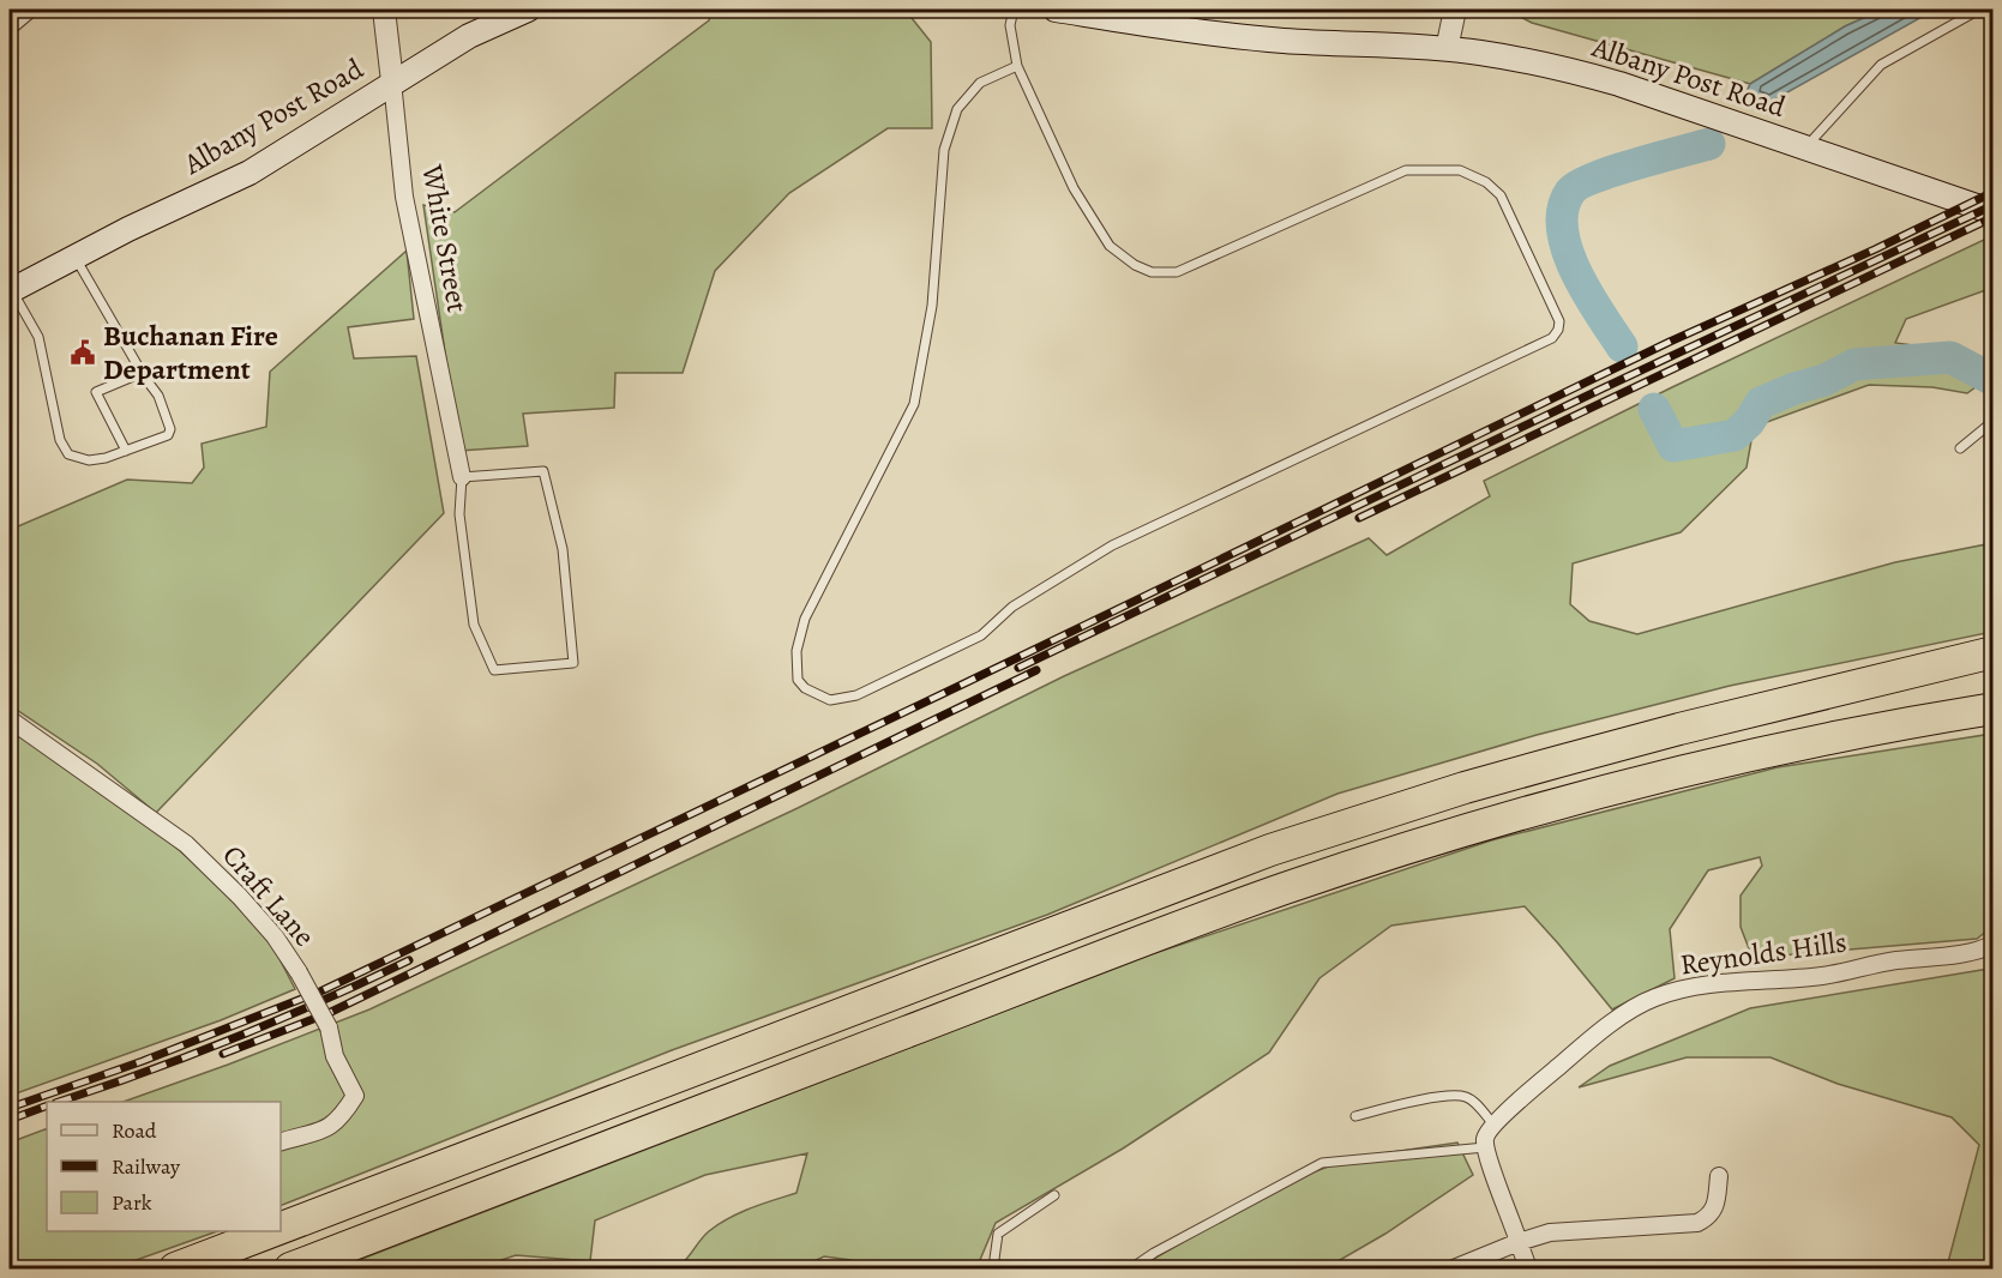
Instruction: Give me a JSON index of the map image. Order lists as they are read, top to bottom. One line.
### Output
{"streets":{"main road":["Albany Post Road"],"street":["White Street","Craft Lane","Reynolds Hills"]},"crossings":[["Albany Post Road","White Street"]],"places":{"public building":["Buchanan Fire Department"]},"legend":["Road","Railway","Park"]}
